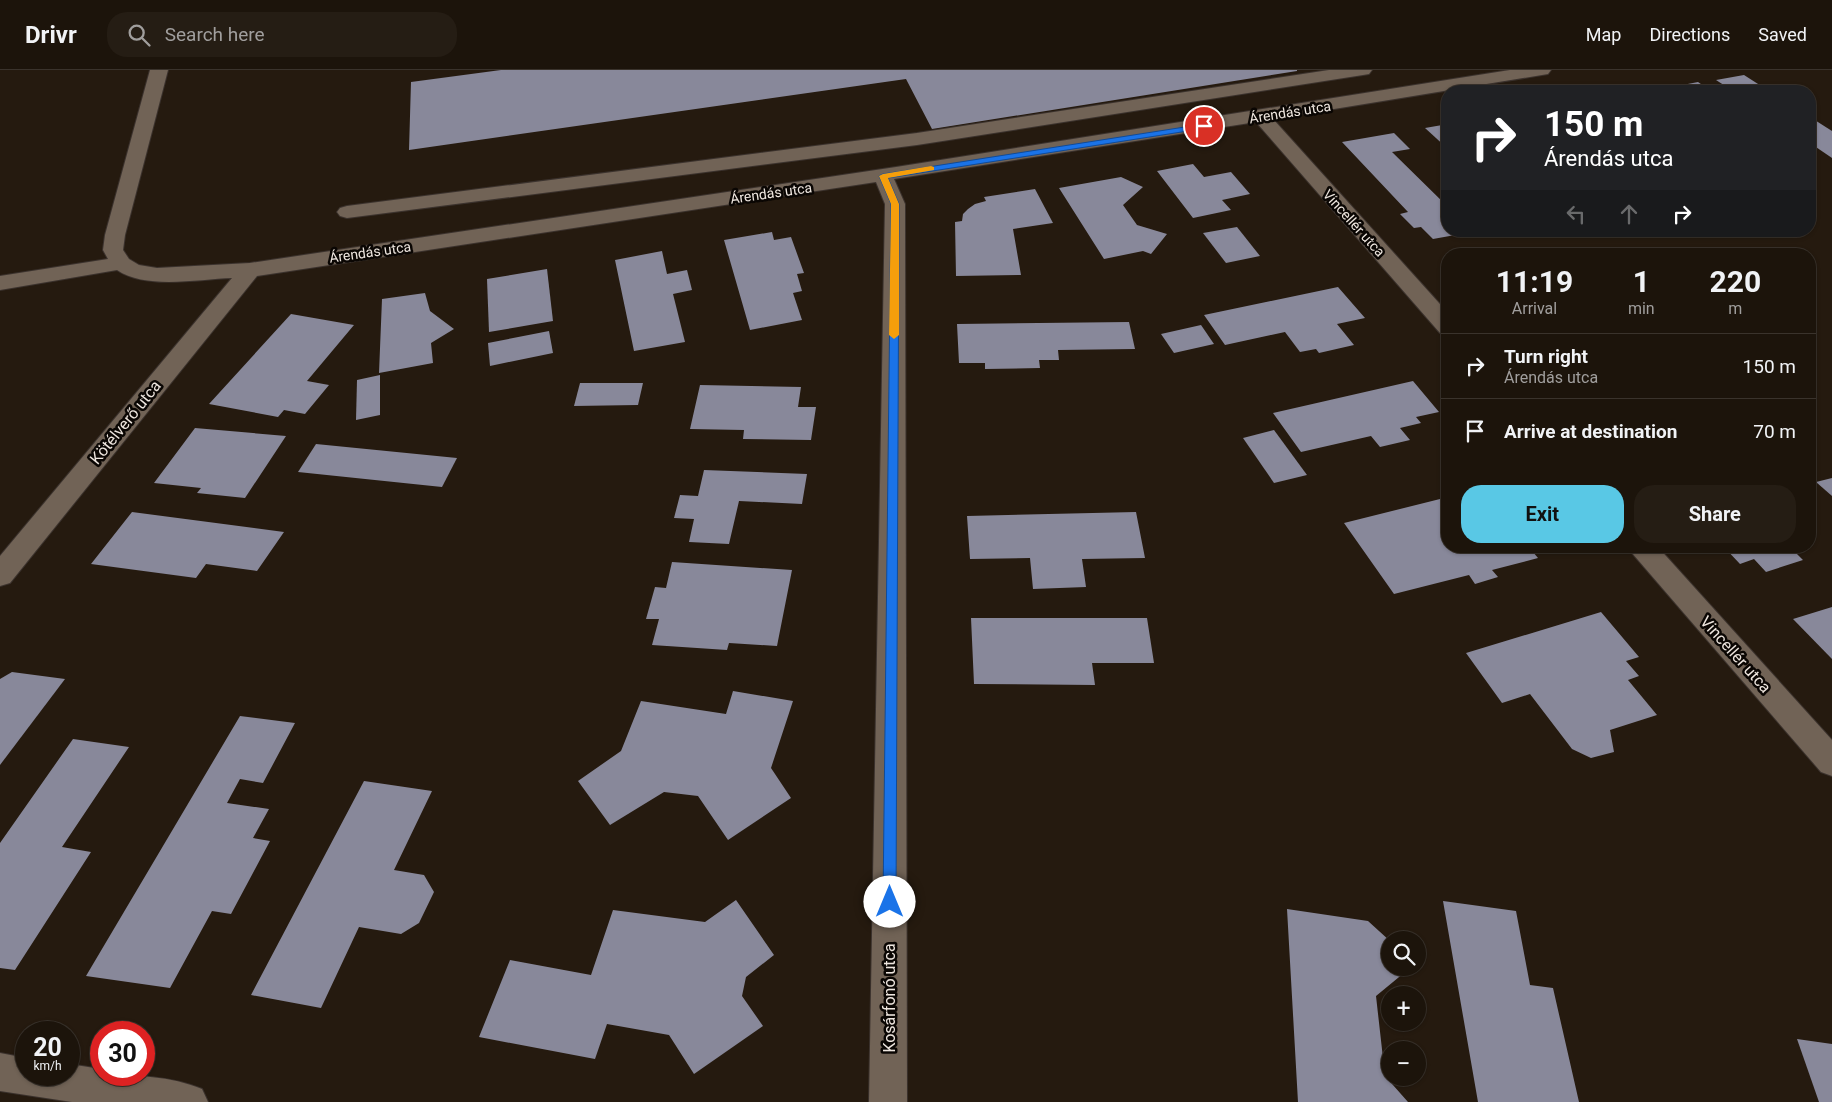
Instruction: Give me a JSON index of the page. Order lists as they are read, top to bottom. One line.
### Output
{"streets":{"street":["Árendás utca","Vincellér utca","Kötélverő utca","Kosárfonó utca"]},"crossings":[["Árendás utca","Vincellér utca"],["Árendás utca","Kötélverő utca"],["Árendás utca","Kosárfonó utca"]],"page":{"header":"Drivr","search":"Search here","nav":["Map","Directions","Saved"],"turn":["150 m","Árendás utca"],"eta":["11:19","Arrival","1","min","220","m"],"list":[{"name":"Turn right","note":"Árendás utca","value":"150 m"},{"name":"Arrive at destination","value":"70 m"}],"buttons":["Exit","Share"],"map_buttons":["+","−"],"speed":"20 km/h","limit":"30"}}
